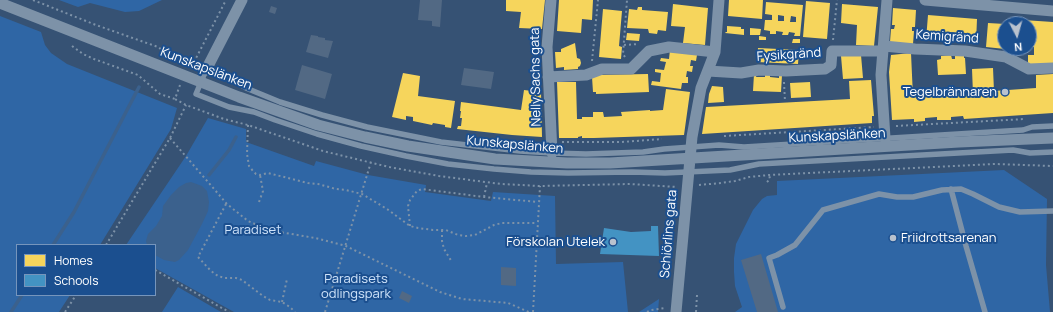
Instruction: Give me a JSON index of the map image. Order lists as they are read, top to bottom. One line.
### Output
{"streets":{"street":["Kemigränd","Fysikgränd","Kunskapslänken","Nelly Sachs gata","Schiörlins gata"]},"crossings":[["Kemigränd","Fysikgränd"],["Fysikgränd","Schiörlins gata"],["Kunskapslänken","Schiörlins gata"]],"parks":["Paradiset","Paradisets odlingspark"],"places":["Tegelbrännaren","Friidrottsarenan","Förskolan Utelek"],"legend":["Homes","Schools"],"north":"bottom"}
